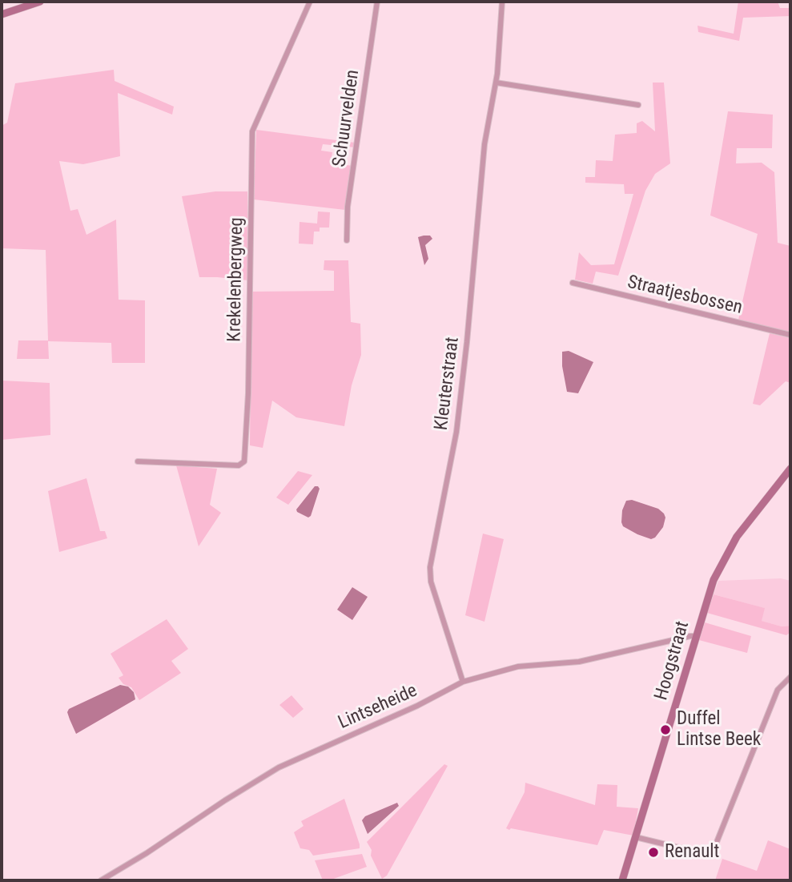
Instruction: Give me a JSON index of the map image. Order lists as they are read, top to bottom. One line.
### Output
{"streets":{"street":["Schuurvelden","Krekelenbergweg","Straatjesbossen","Kleuterstraat","Hoogstraat","Lintseheide"]},"crossings":[["Kleuterstraat","Lintseheide"],["Hoogstraat","Lintseheide"]],"places":["Duffel Lintse Beek","Renault"]}
